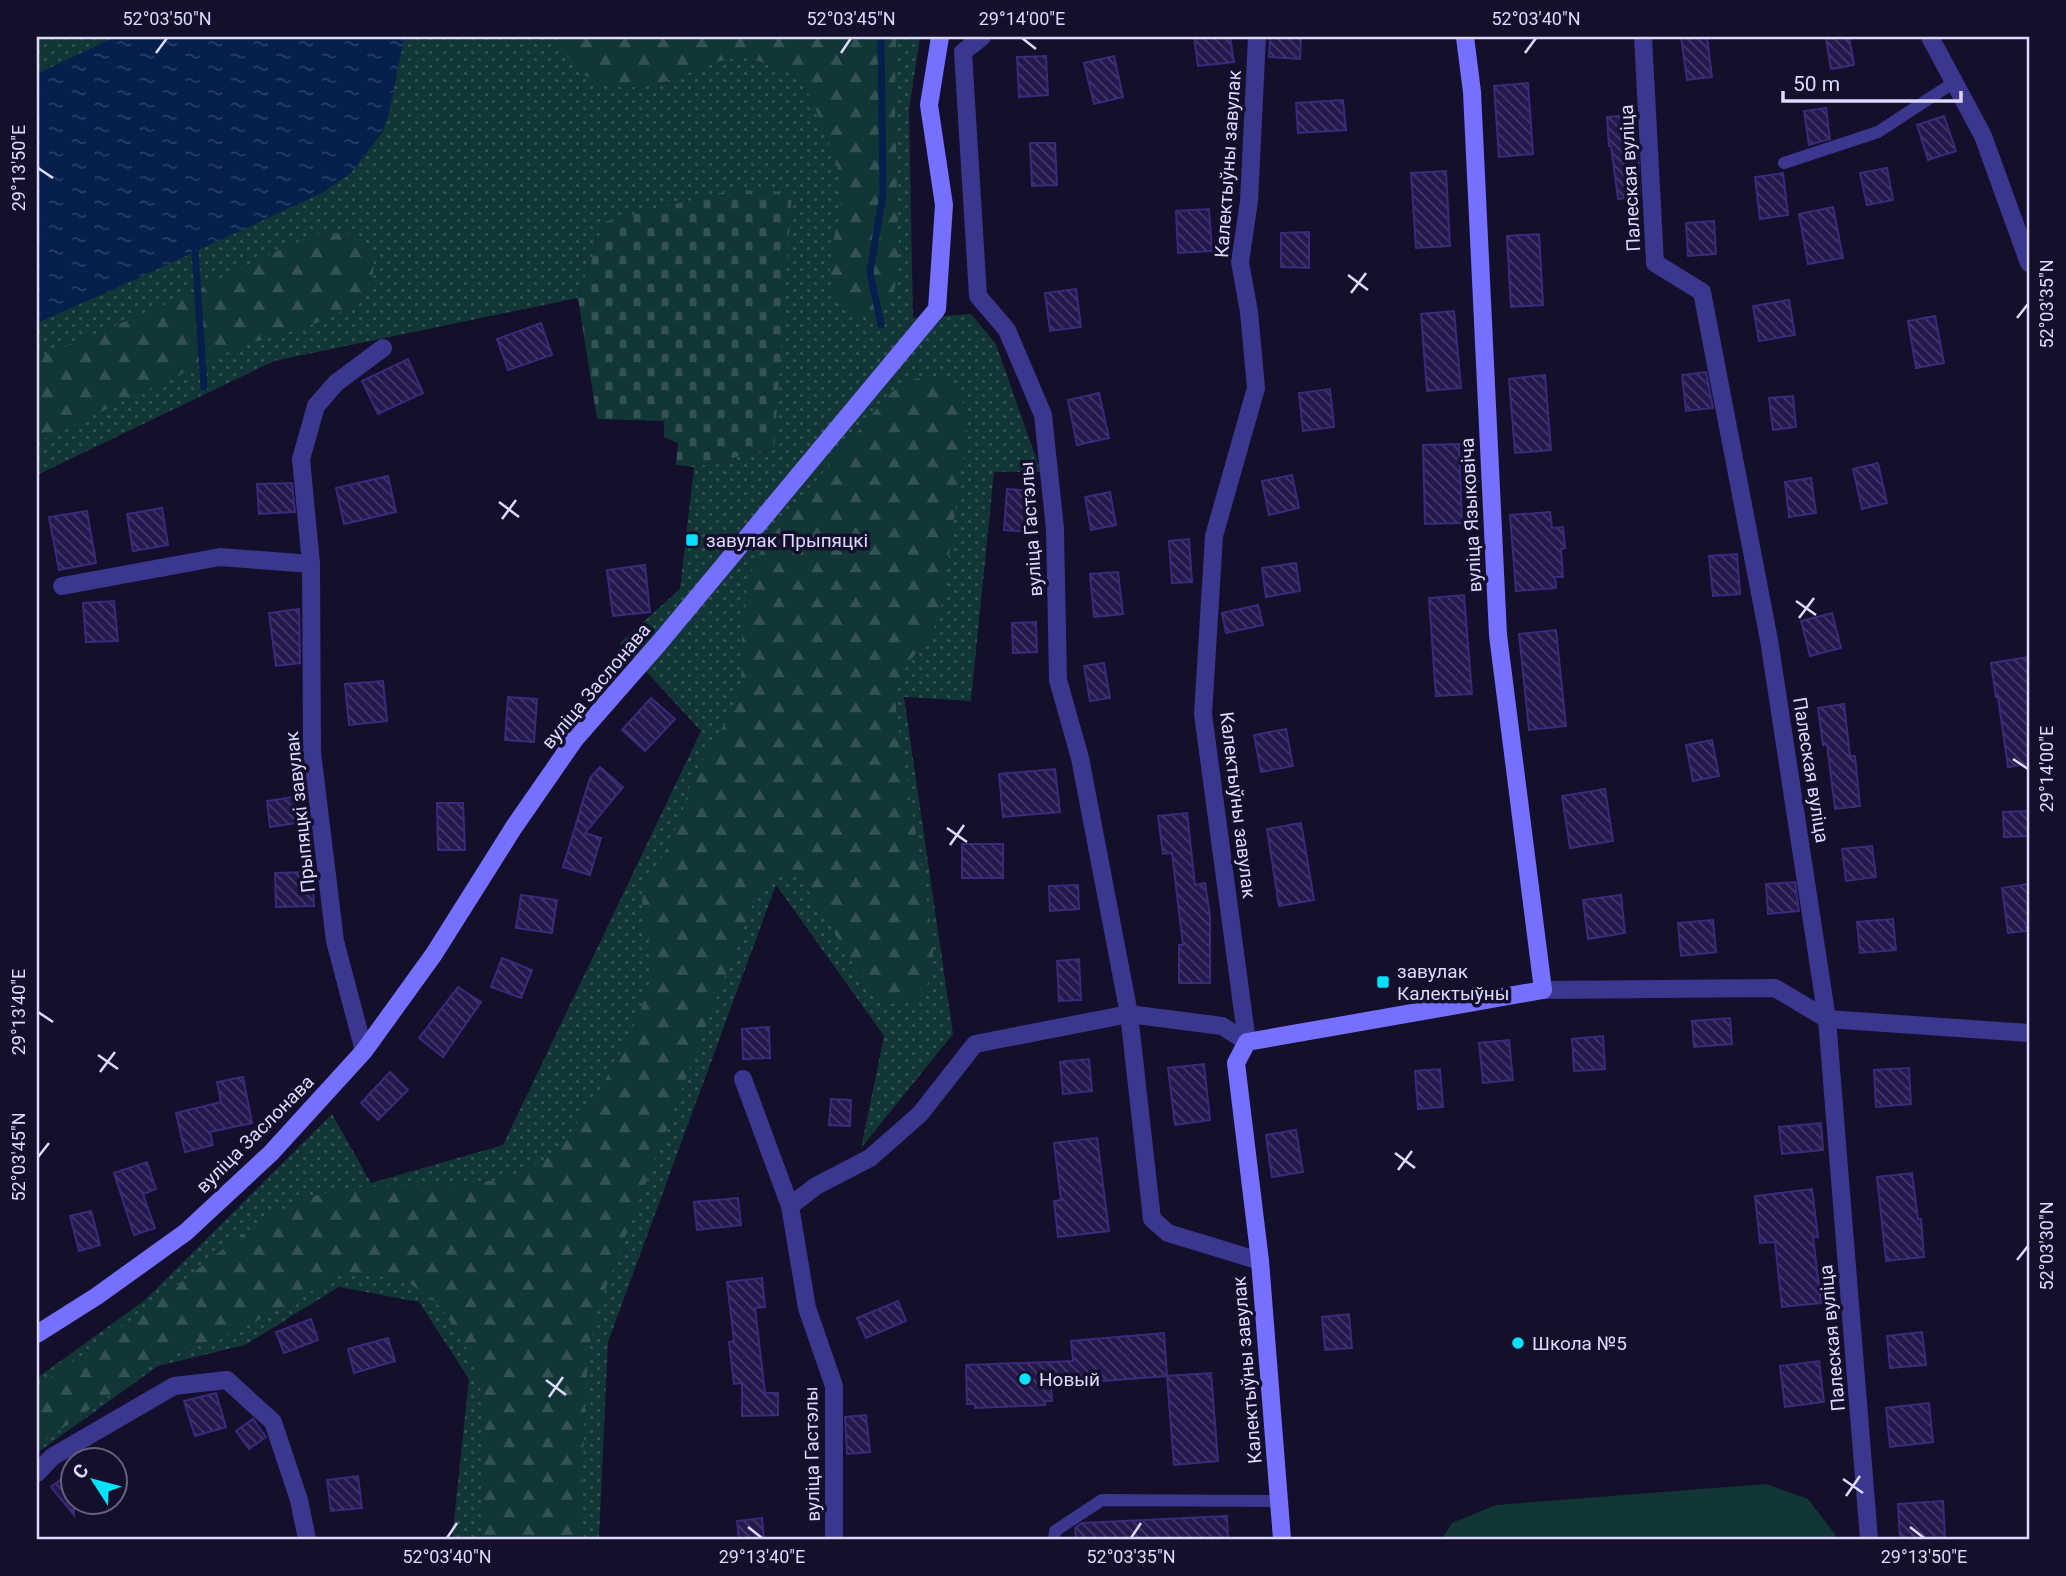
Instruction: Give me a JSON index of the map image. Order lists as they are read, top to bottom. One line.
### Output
{"streets":{"street":["Калектыўны завулак","Палеская вуліца","вуліца Языковіча","вуліца Гастэлы","вуліца Заслонава","Прыпяцкі завулак"]},"crossings":[["Калектыўны завулак","вуліца Гастэлы"],["вуліца Заслонава","Прыпяцкі завулак"]],"places":{"transit":["завулак Прыпяцкі","завулак Калектыўны"],"other":["Школа №5","Новый"]},"scale_bar":"50 m","north":"top left","coordinates":["52°03'50\"N","52°03'45\"N","29°14'00\"E","52°03'40\"N","29°13'50\"E","52°03'35\"N","29°13'40\"E","52°03'30\"N"]}
